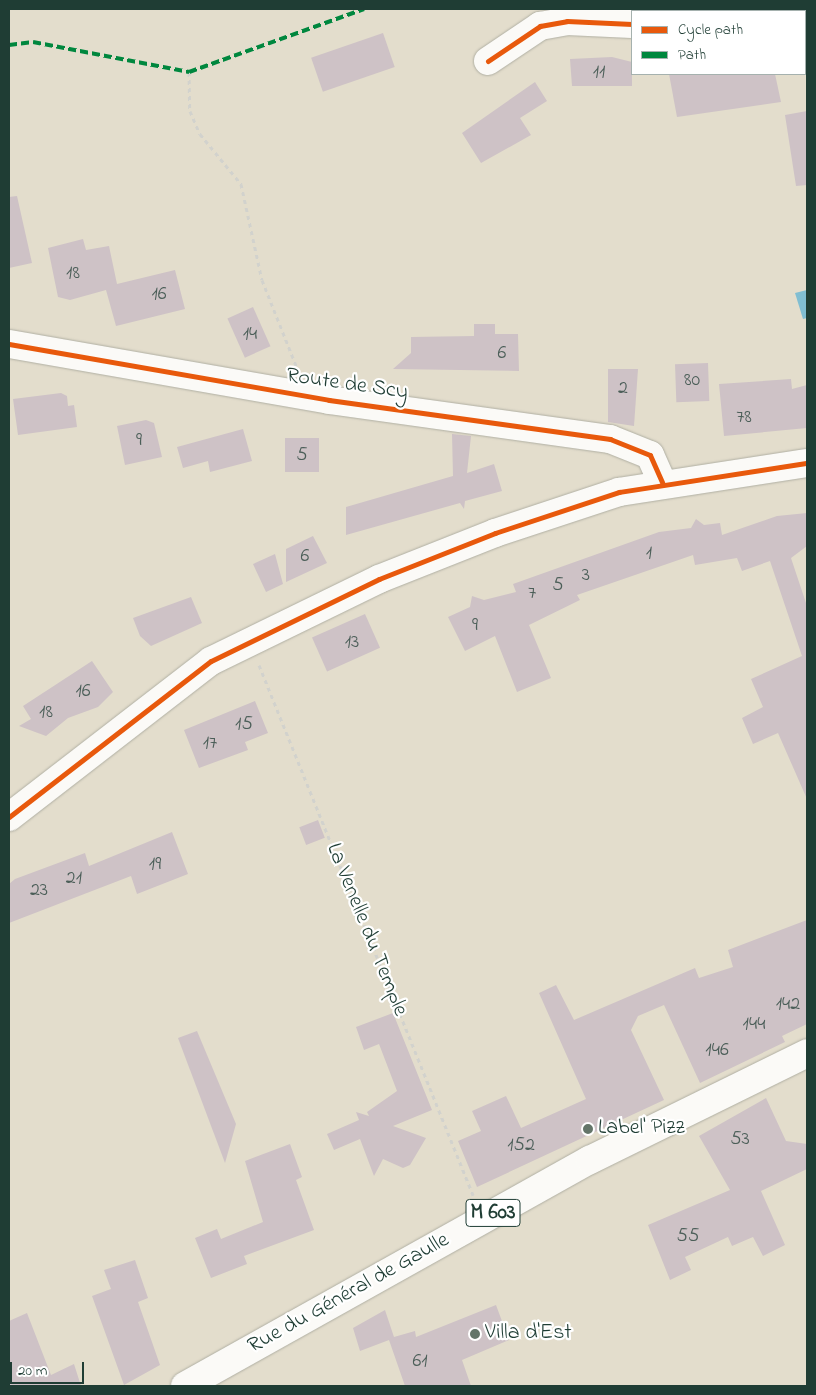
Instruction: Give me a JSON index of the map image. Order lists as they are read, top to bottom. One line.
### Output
{"streets":{"street":["Route de Scy","M 603","Rue du Général de Gaulle"],"path":["La Venelle du Temple"]},"crossings":[["La Venelle du Temple","Rue du Général de Gaulle"]],"places":["Label' Pizz","Villa d'Est"],"house_numbers":["11","18","16","14","6","80","2","78","9","5","1","6","3","5","7","9","13","16","18","15","17","19","21","23","142","144","146","53","152","55","61"],"legend":["Cycle path","Path"],"scale_bar":"20 m"}
